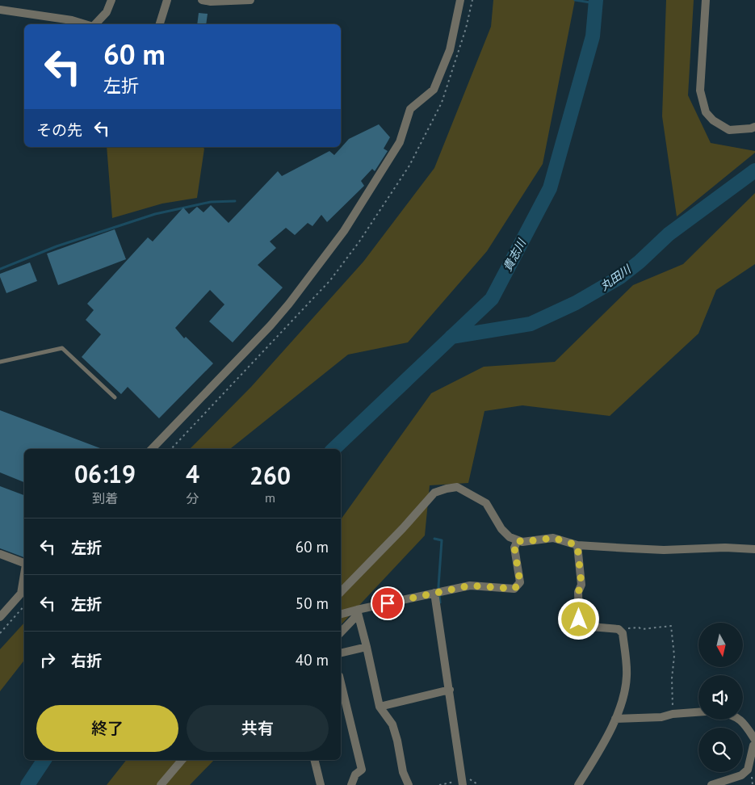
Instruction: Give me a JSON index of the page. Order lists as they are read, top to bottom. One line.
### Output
{"water":["貴志川","丸田川"],"north":"bottom","page":{"turn":["60 m","左折"],"then":"その先","eta":["06:19","到着","4","分","260","m"],"list":[{"name":"左折","value":"60 m"},{"name":"左折","value":"50 m"},{"name":"右折","value":"40 m"}],"buttons":["終了","共有"]}}
